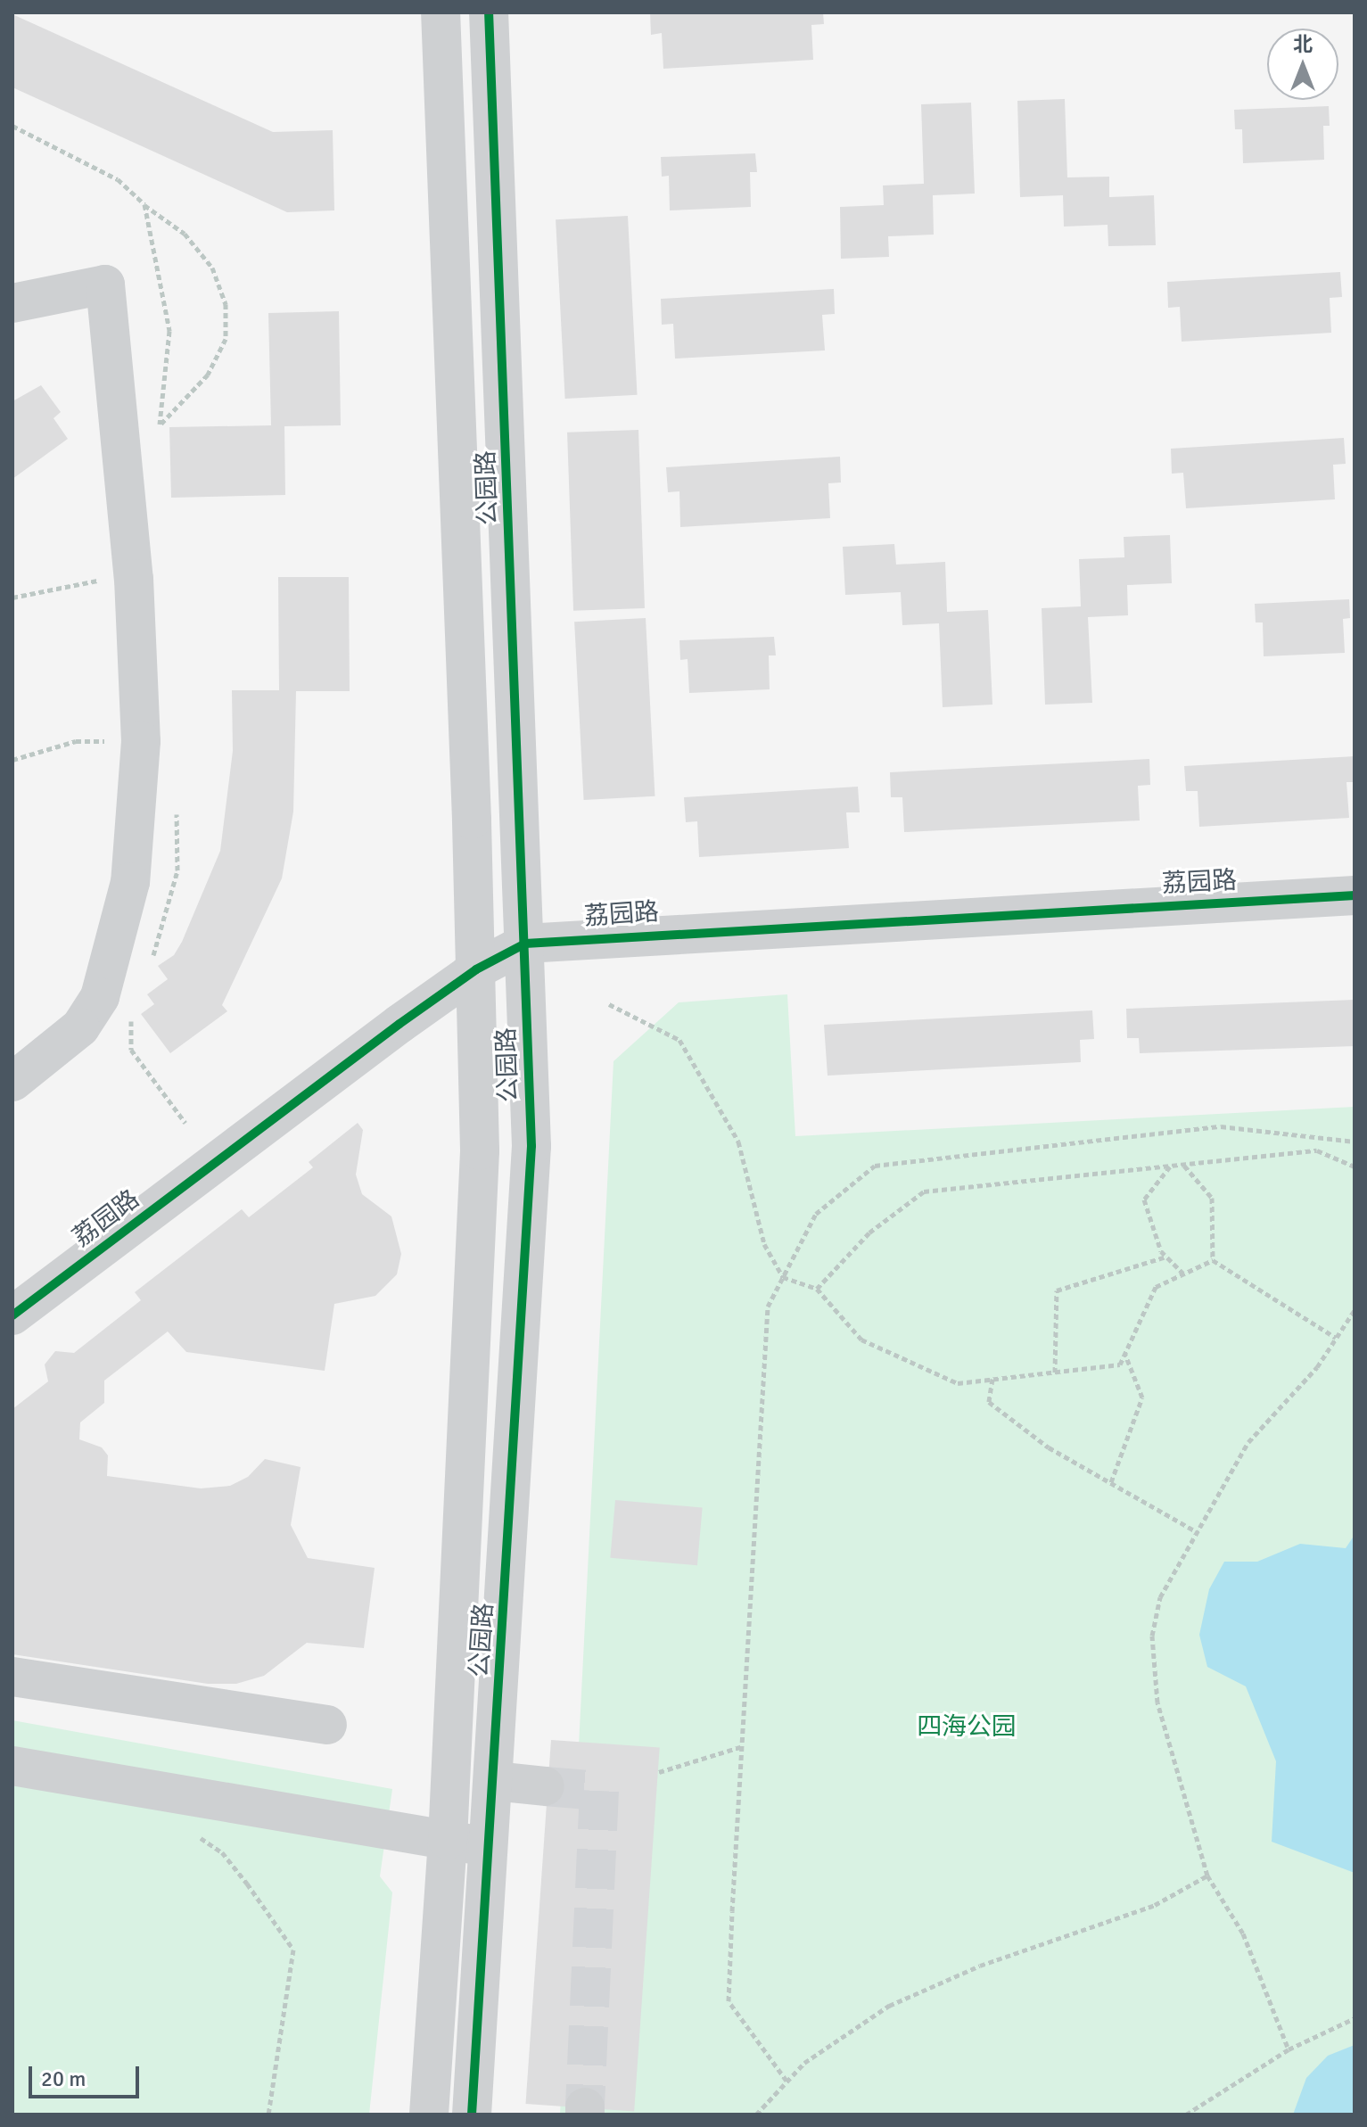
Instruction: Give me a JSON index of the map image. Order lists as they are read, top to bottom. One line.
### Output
{"streets":{"street":["公园路","荔园路"]},"crossings":[["公园路","荔园路"]],"parks":["四海公园"],"scale_bar":"20 m","north":"top"}
